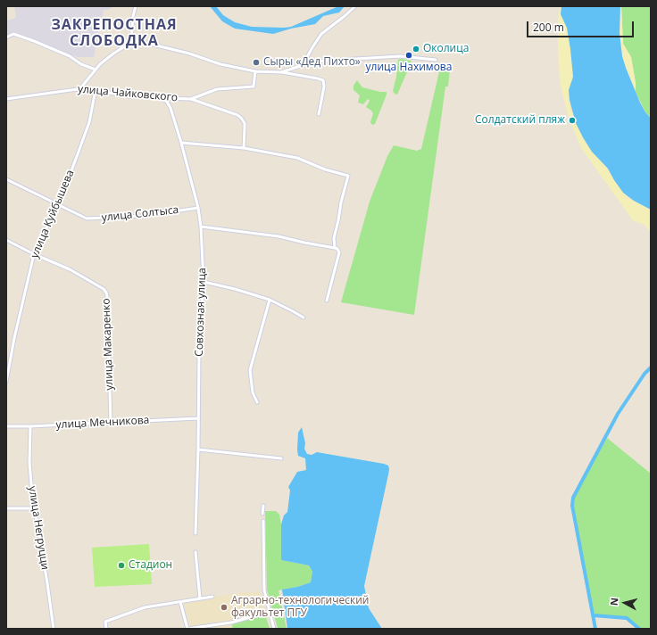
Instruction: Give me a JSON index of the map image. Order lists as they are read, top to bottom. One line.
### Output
{"streets":{"street":["улица Чайковского","улица Куйбышева","улица Солтыса","Совхозная улица","улица Макаренко","улица Мечникова","улица Негруцци"]},"crossings":[["улица Чайковского","улица Куйбышева"],["улица Чайковского","Совхозная улица"],["улица Куйбышева","улица Солтыса"],["улица Куйбышева","улица Макаренко"],["улица Солтыса","Совхозная улица"],["Совхозная улица","улица Мечникова"],["улица Макаренко","улица Мечникова"],["улица Мечникова","улица Негруцци"]],"districts":["ЗАКРЕПОСТНАЯ СЛОБОДКА"],"places":["Околица","улица Нахимова","Сыры «Дед Пихто»","Солдатский пляж","Стадион","Аграрно-технологический факультет ПГУ"],"scale_bar":"200 m","north":"left"}
